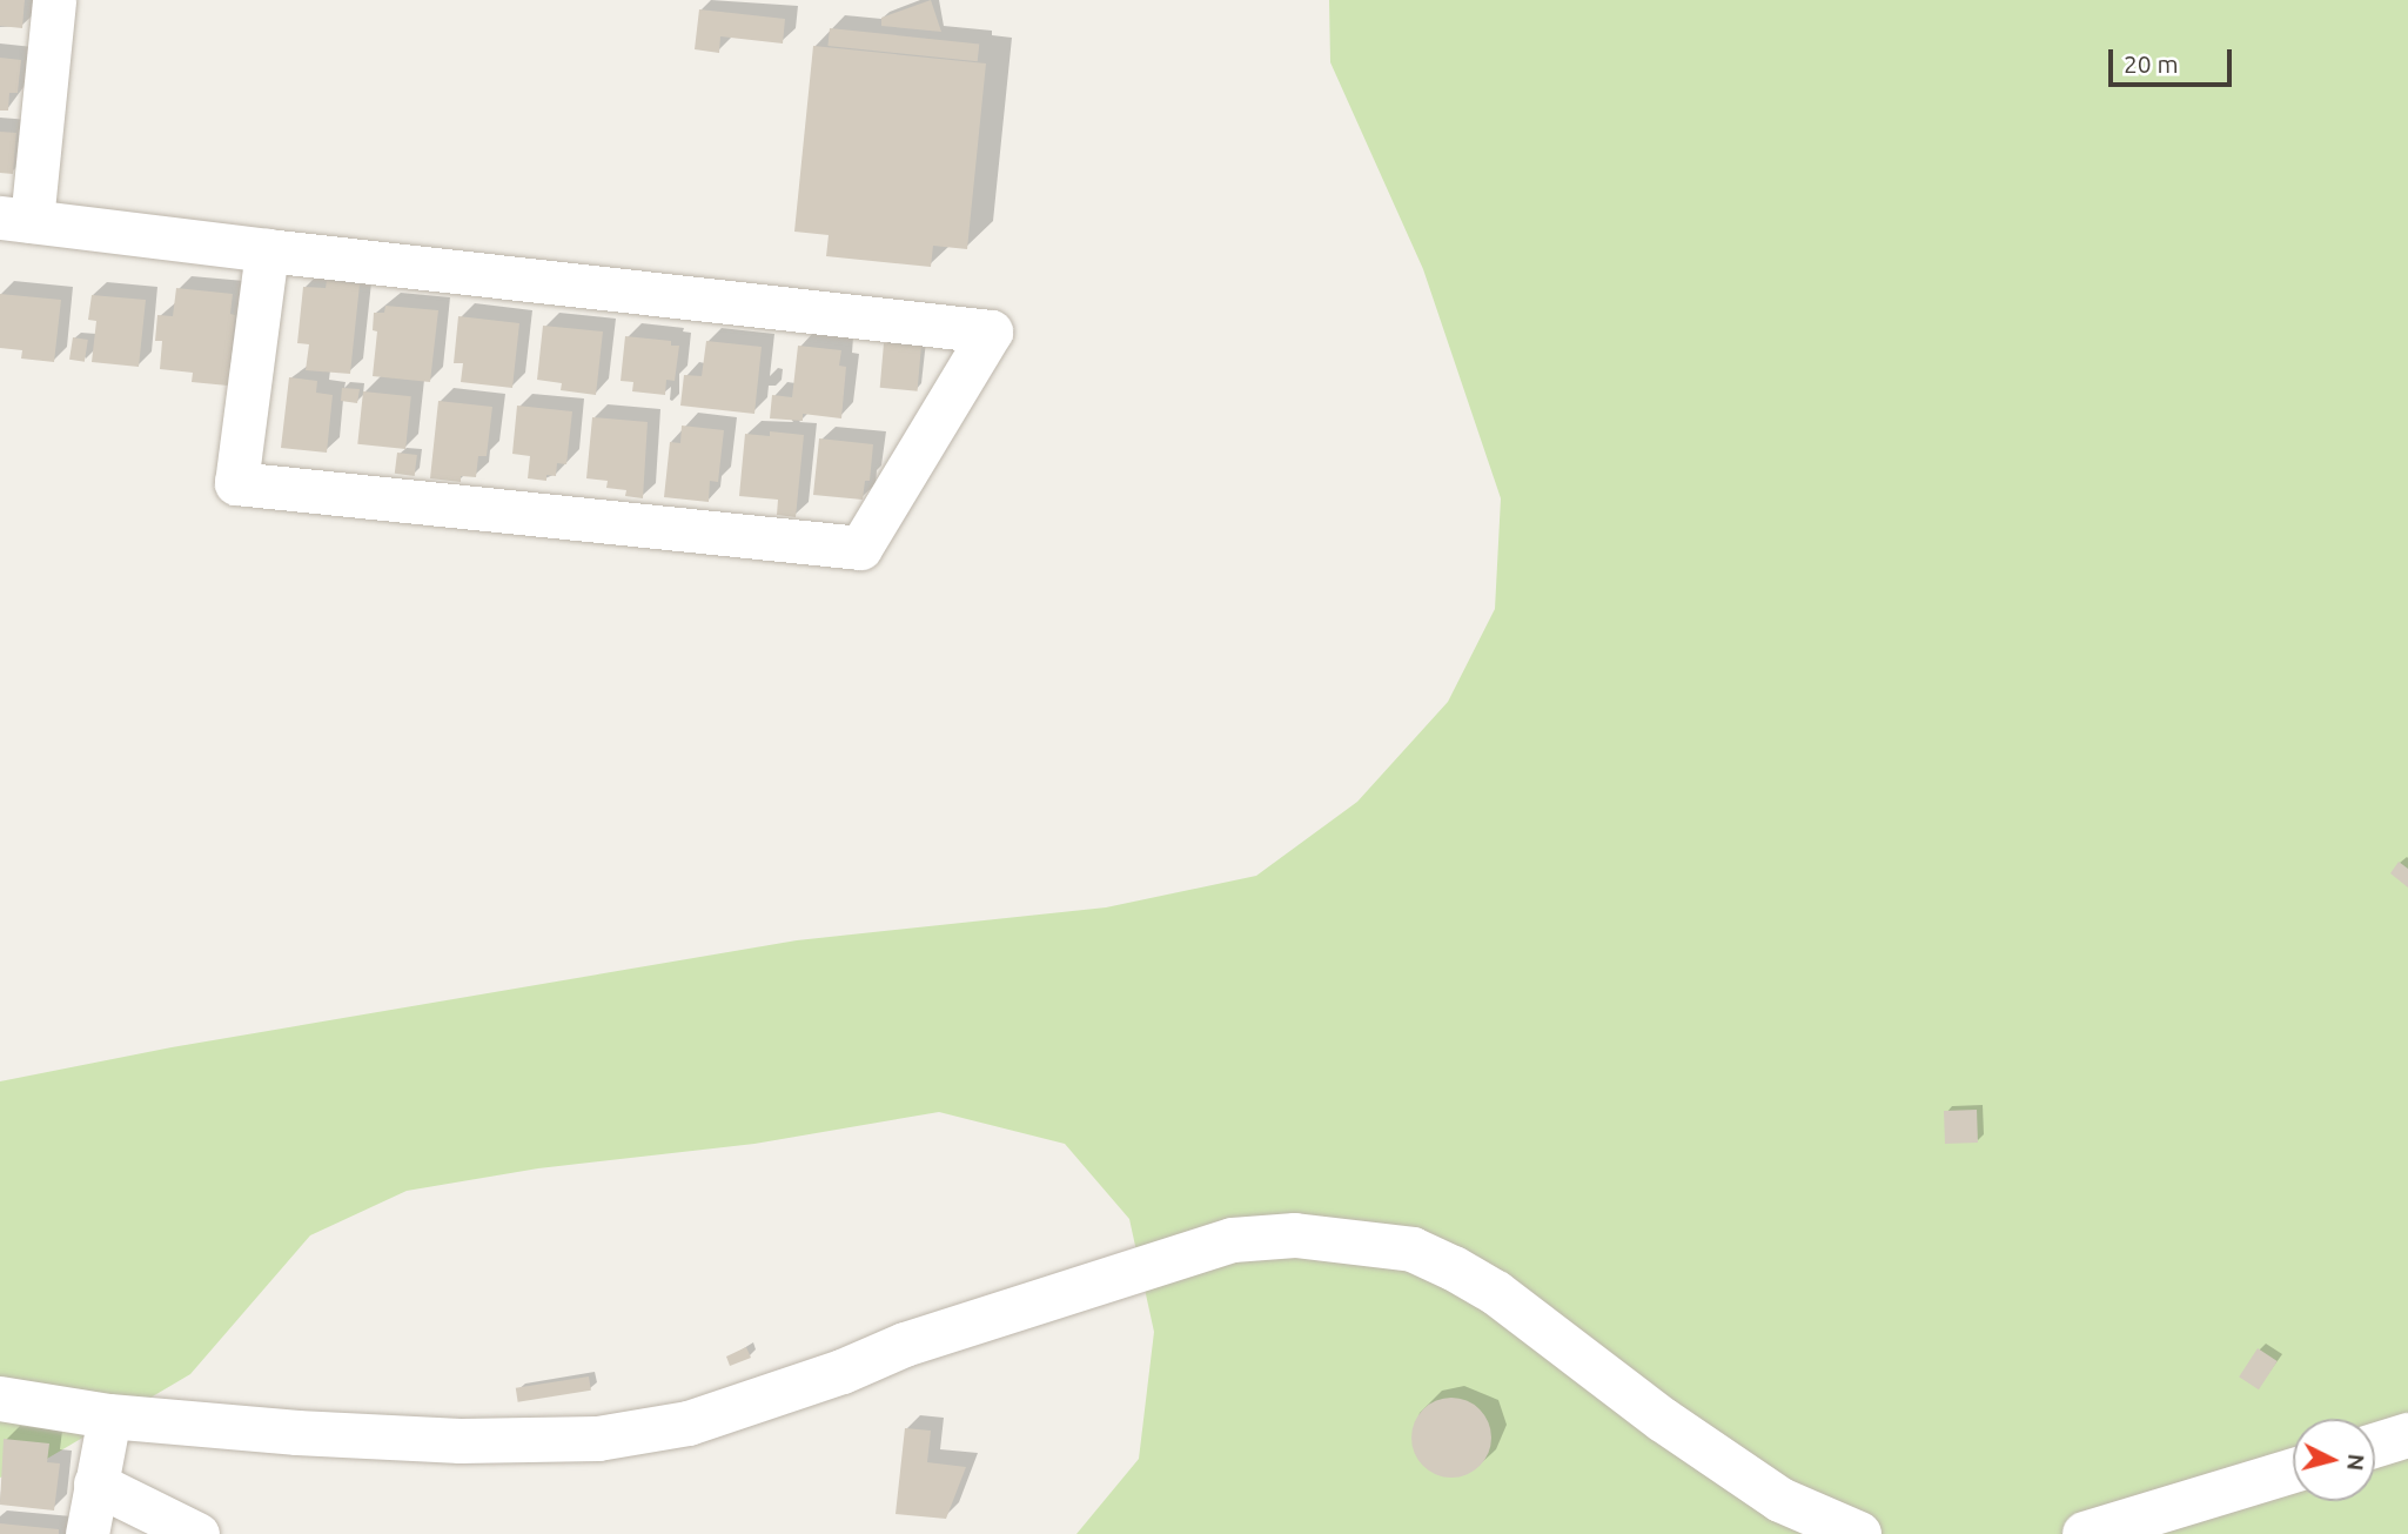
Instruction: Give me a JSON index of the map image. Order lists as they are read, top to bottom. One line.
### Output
{"scale_bar":"20 m","north":"right"}
